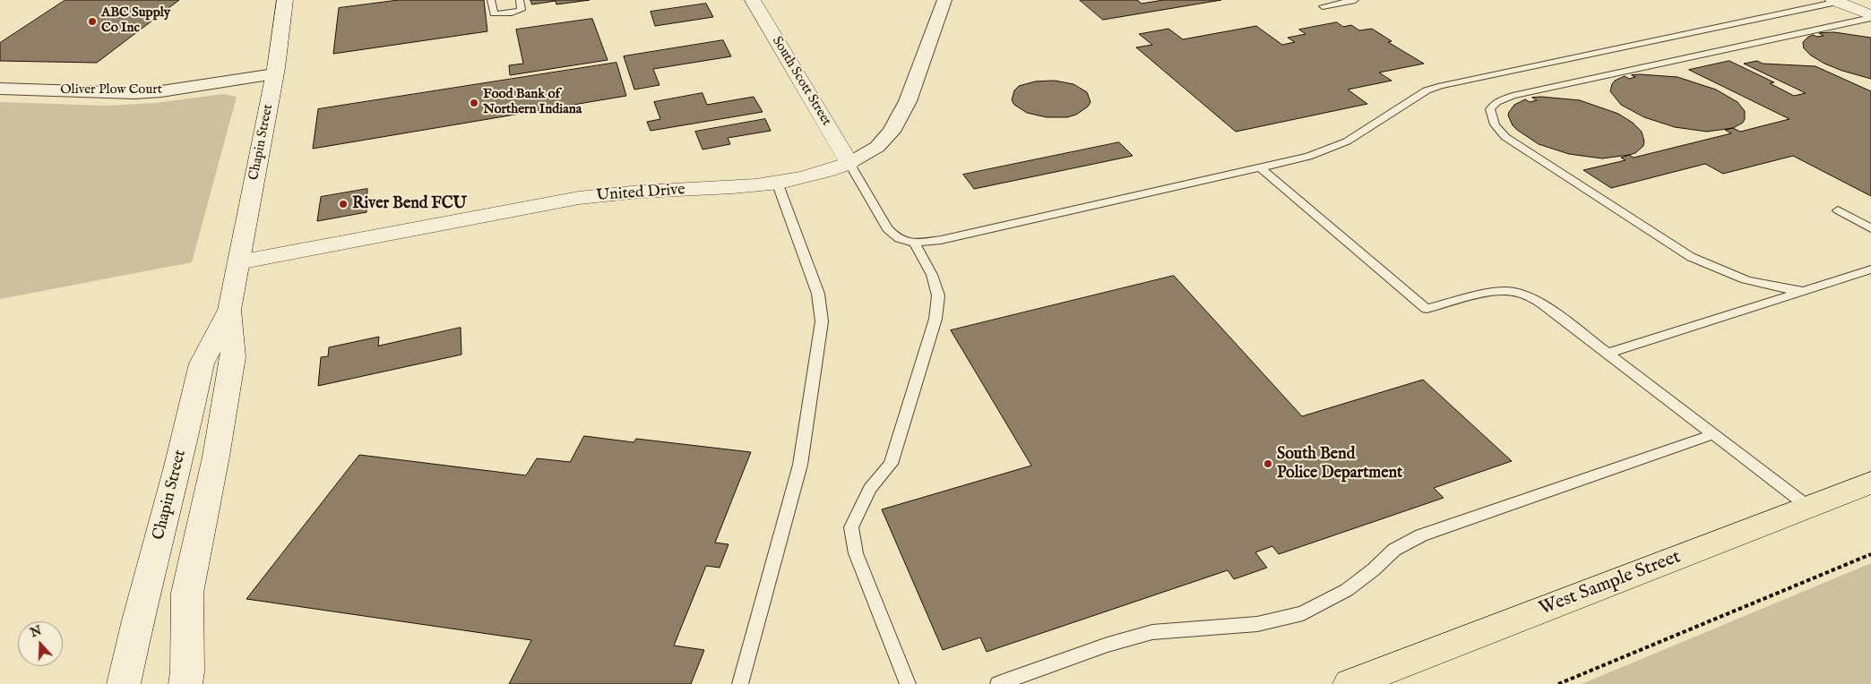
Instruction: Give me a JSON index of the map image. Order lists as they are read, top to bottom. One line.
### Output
{"streets":{"main road":["South Scott Street","Chapin Street","United Drive","West Sample Street"],"street":["Oliver Plow Court"]},"crossings":[["South Scott Street","United Drive"],["Oliver Plow Court","Chapin Street"],["Chapin Street","United Drive"]],"places":["ABC Supply Co Inc","Food Bank of Northern Indiana","River Bend FCU","South Bend Police Department"],"north":"top"}
